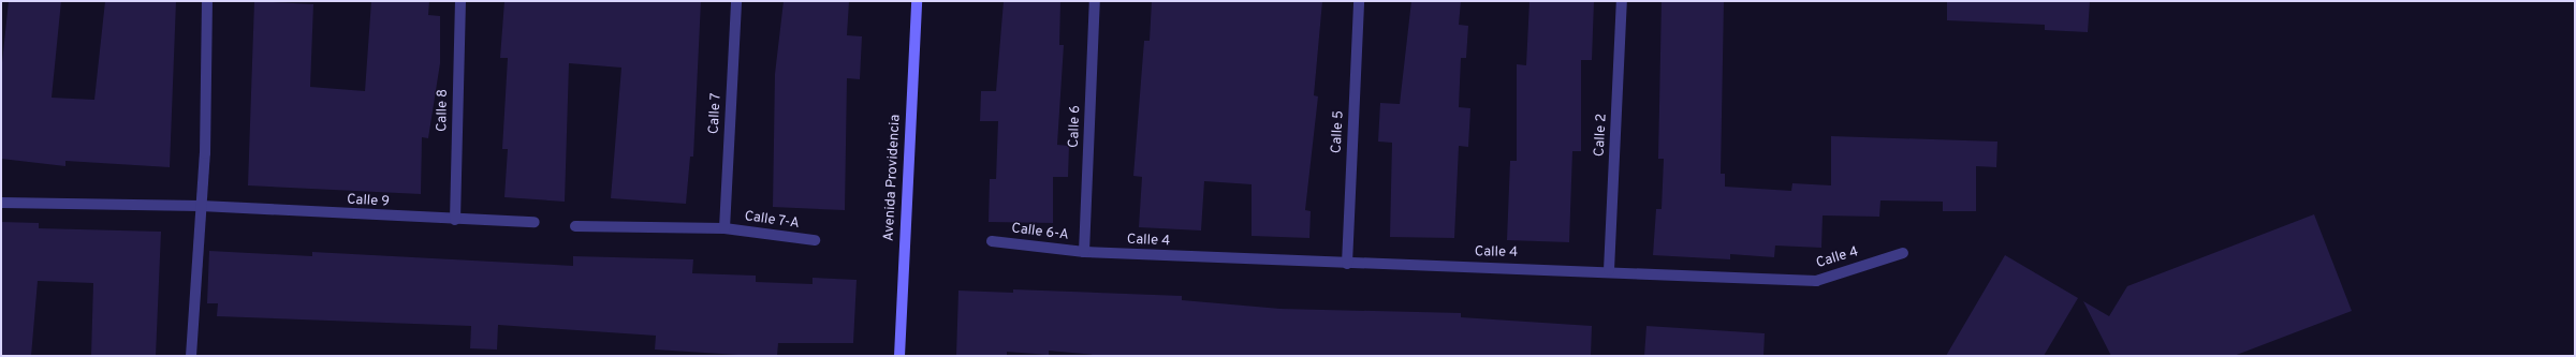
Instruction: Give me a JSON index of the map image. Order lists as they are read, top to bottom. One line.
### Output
{"streets":{"street":["Calle 8","Calle 7","Calle 6","Calle 5","Calle 2","Avenida Providencia","Calle 9","Calle 7-A","Calle 6-A","Calle 4"]},"crossings":[["Calle 8","Calle 9"],["Calle 7","Calle 7-A"],["Calle 6","Calle 6-A"],["Calle 6","Calle 4"],["Calle 5","Calle 4"],["Calle 2","Calle 4"],["Calle 6-A","Calle 4"]]}
